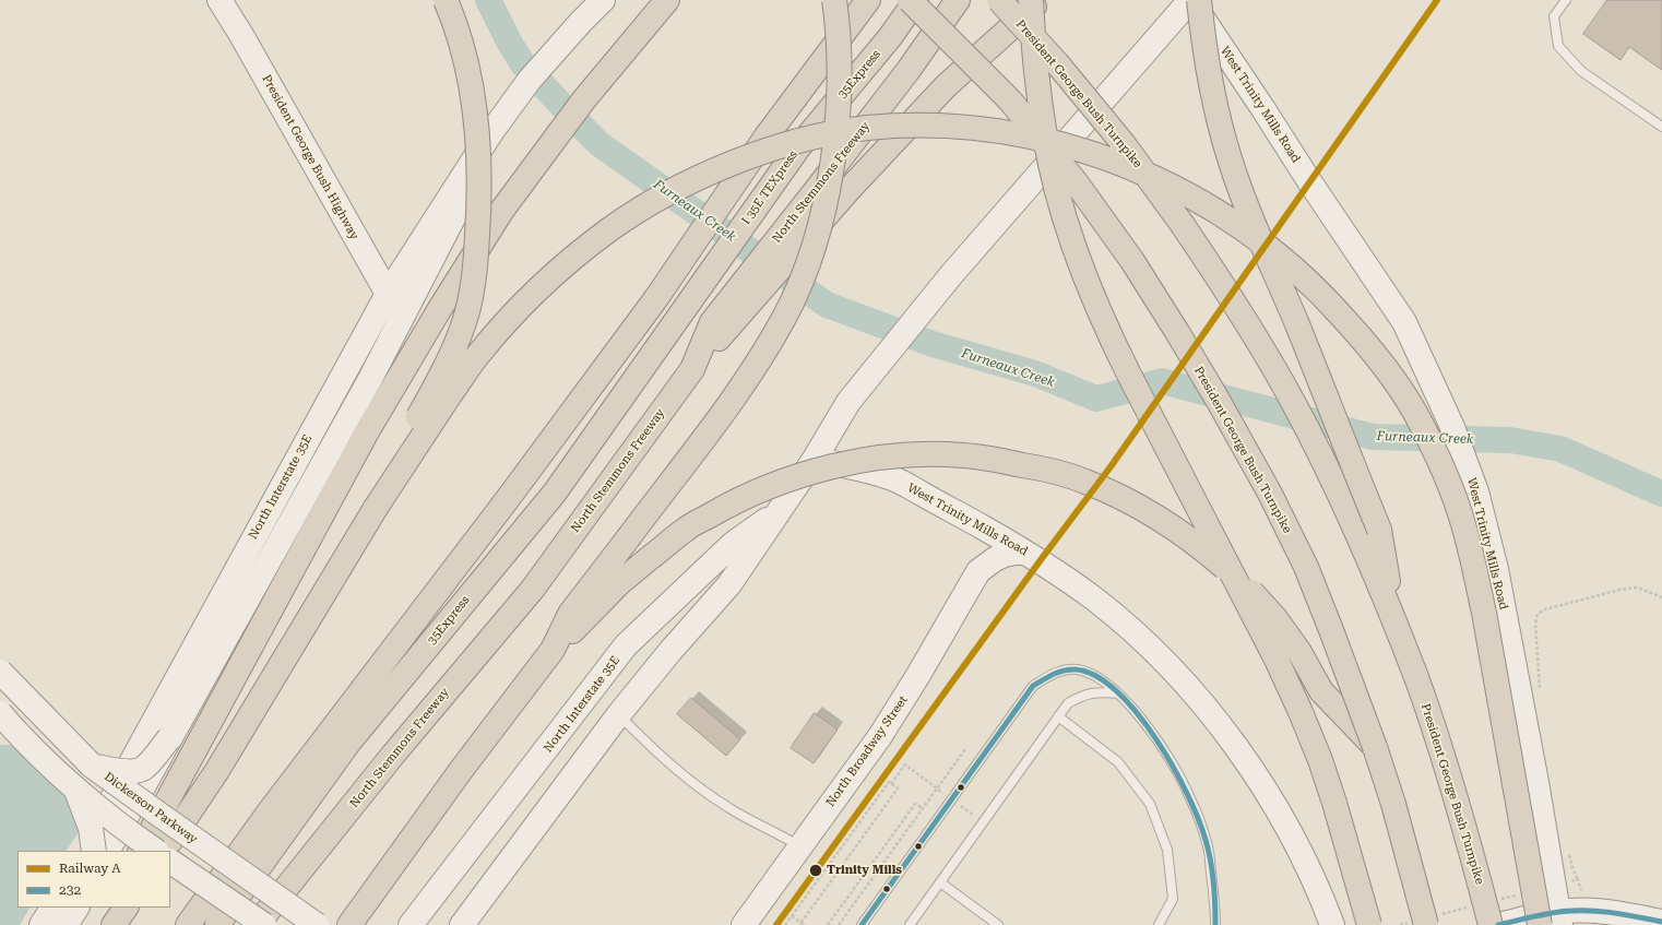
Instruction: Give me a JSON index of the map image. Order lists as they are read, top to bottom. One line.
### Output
{"streets":{"highway":["35Express","President George Bush Turnpike","North Stemmons Freeway","I 35E TEXpress"],"main road":["West Trinity Mills Road","President George Bush Highway","North Interstate 35E","North Broadway Street","Dickerson Parkway"]},"crossings":[["35Express","I 35E TEXpress"],["West Trinity Mills Road","North Broadway Street"],["President George Bush Highway","North Interstate 35E"],["North Interstate 35E","Dickerson Parkway"]],"water":["Furneaux Creek"],"places":["Trinity Mills"],"lines":["rail line A","transit line 232"],"legend":["Railway A","232"]}
